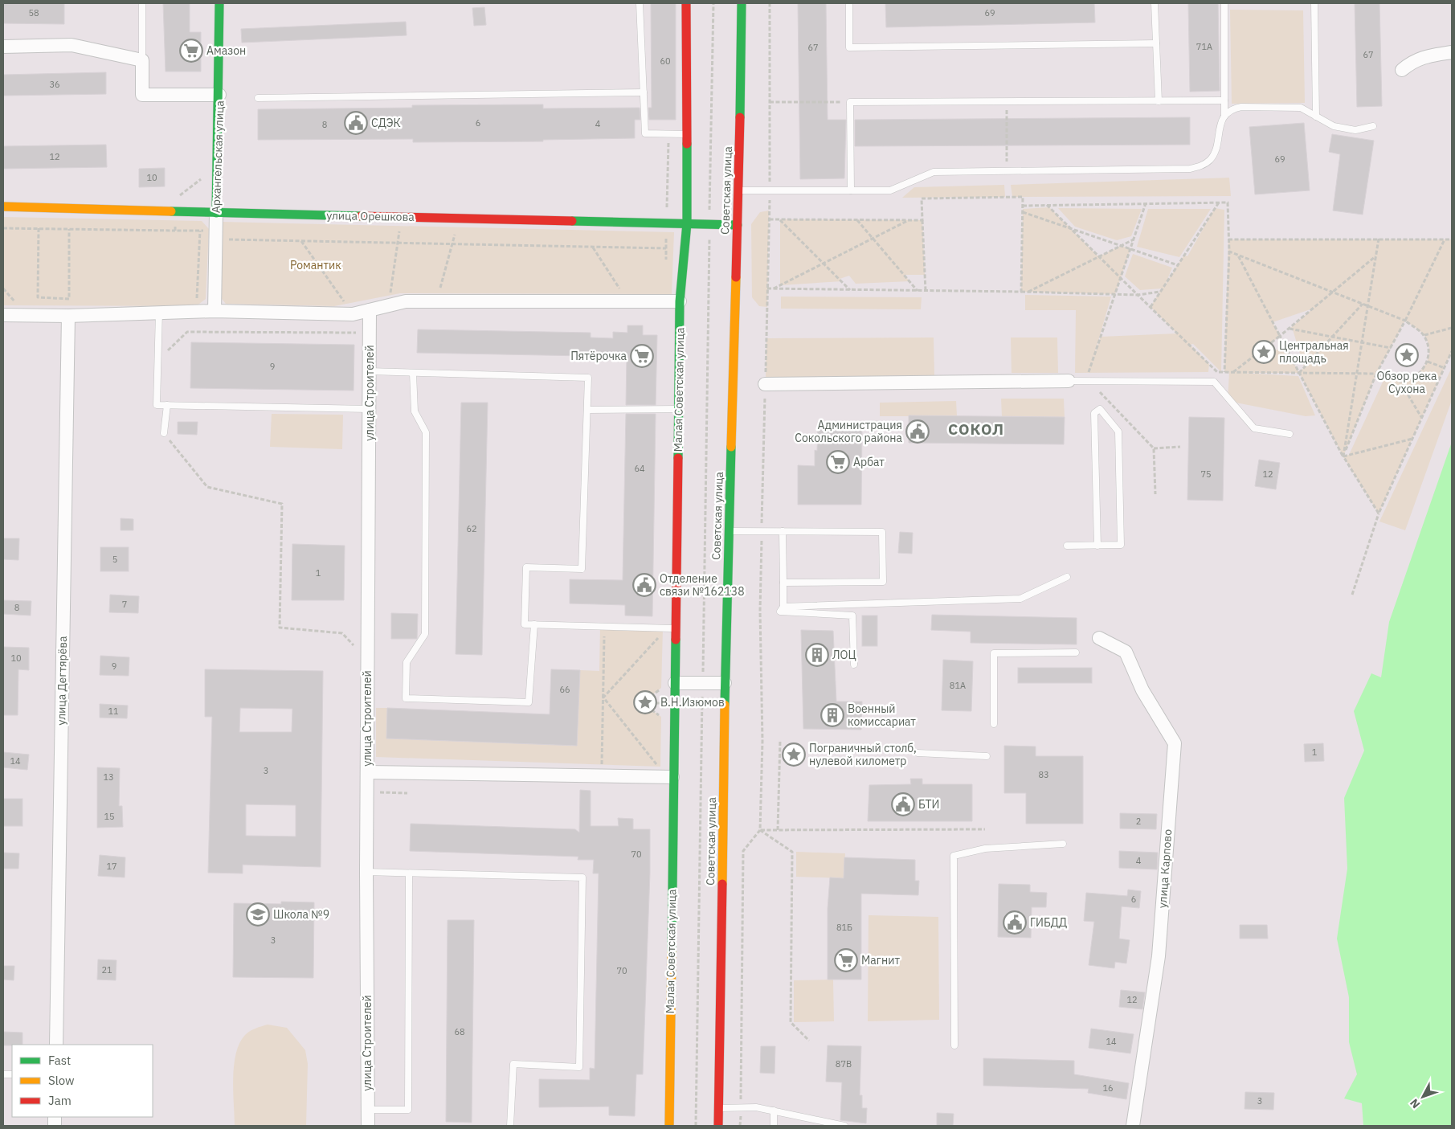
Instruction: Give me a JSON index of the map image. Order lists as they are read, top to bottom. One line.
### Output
{"streets":{"street":["Архангельская улица","Советская улица","улица Орешкова","Малая Советская улица","улица Строителей","улица Дегтярёва","улица Карпово"]},"crossings":[["Архангельская улица","улица Орешкова"],["Советская улица","улица Орешкова"],["улица Орешкова","Малая Советская улица"]],"districts":["СОКОЛ"],"parks":["Романтик"],"places":{"supermarket":["Амазон","Пятёрочка","Арбат","Магнит"],"public building":["СДЭК","Администрация Сокольского района","Отделение связи №162138","БТИ","ГИБДД"],"place":["Центральная площадь","Обзор река Сухона","В.Н.Изюмов","Пограничный столб, нулевой километр"],"building":["ЛОЦ","Военный комиссариат"],"school or university":["Школа №9"]},"house_numbers":["58","69","71А","67","67","60","36","6","4","8","12","69","10","9","64","75","12","62","5","1","7","8","10","9","81А","66","11","1","14","3","83","13","15","2","70","4","17","6","81Б","3","21","70","12","68","14","87В","16","3"],"legend":["Fast","Slow","Jam"],"north":"bottom left"}
